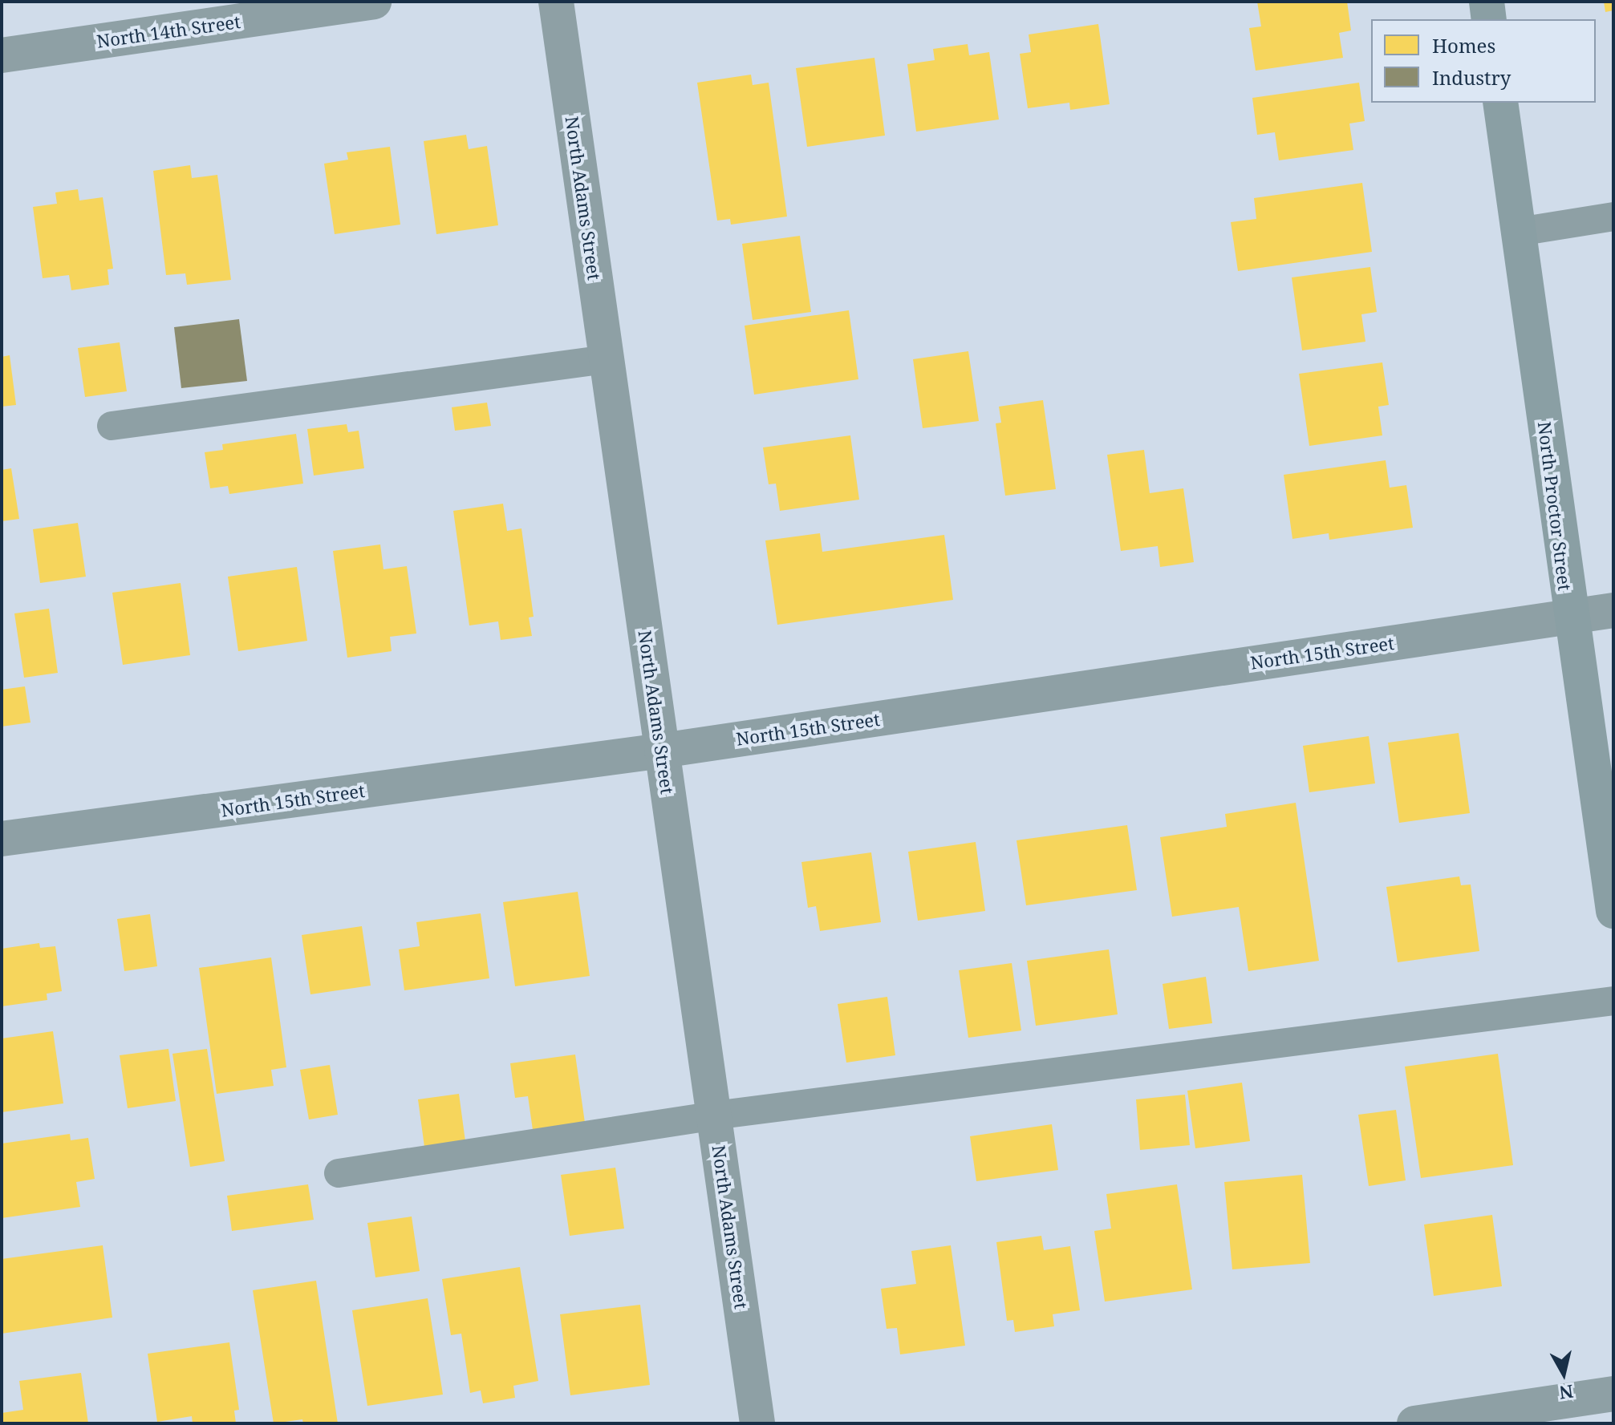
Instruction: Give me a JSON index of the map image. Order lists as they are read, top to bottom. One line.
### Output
{"streets":{"street":["North 14th Street","North Adams Street","North Proctor Street","North 15th Street"]},"crossings":[["North Adams Street","North 15th Street"],["North Proctor Street","North 15th Street"]],"legend":["Homes","Industry"],"north":"bottom"}
